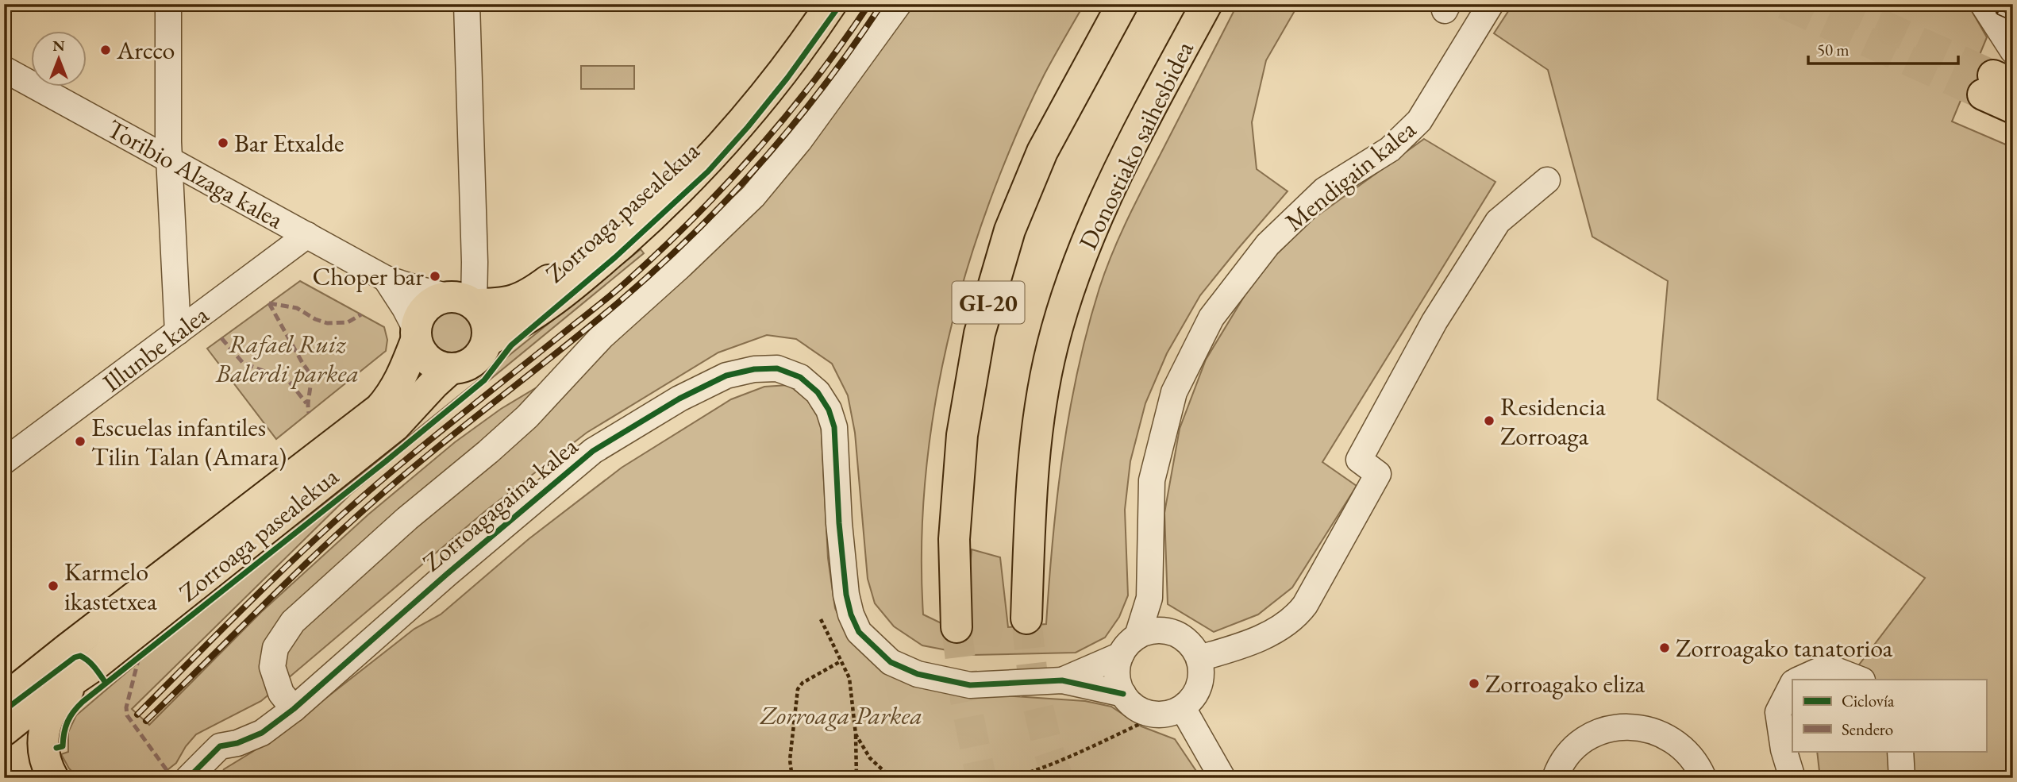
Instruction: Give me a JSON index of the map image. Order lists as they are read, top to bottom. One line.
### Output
{"streets":{"main road":["Donostiako saihesbidea","Zorroaga pasealekua","GI-20"],"street":["Toribio Alzaga kalea","Mendigain kalea","Illunbe kalea","Zorroagagaina kalea"]},"crossings":[["Toribio Alzaga kalea","Zorroaga pasealekua"],["Toribio Alzaga kalea","Illunbe kalea"],["Mendigain kalea","Zorroagagaina kalea"]],"parks":["Rafael Ruiz Balerdi parkea","Zorroaga Parkea"],"places":["Arcco","Bar Etxalde","Choper bar","Residencia Zorroaga","Escuelas infantiles Tilin Talan (Amara)","Karmelo ikastetxea","Zorroagako tanatorioa","Zorroagako eliza"],"legend":["Ciclovía","Sendero"],"scale_bar":"50 m","north":"top"}
